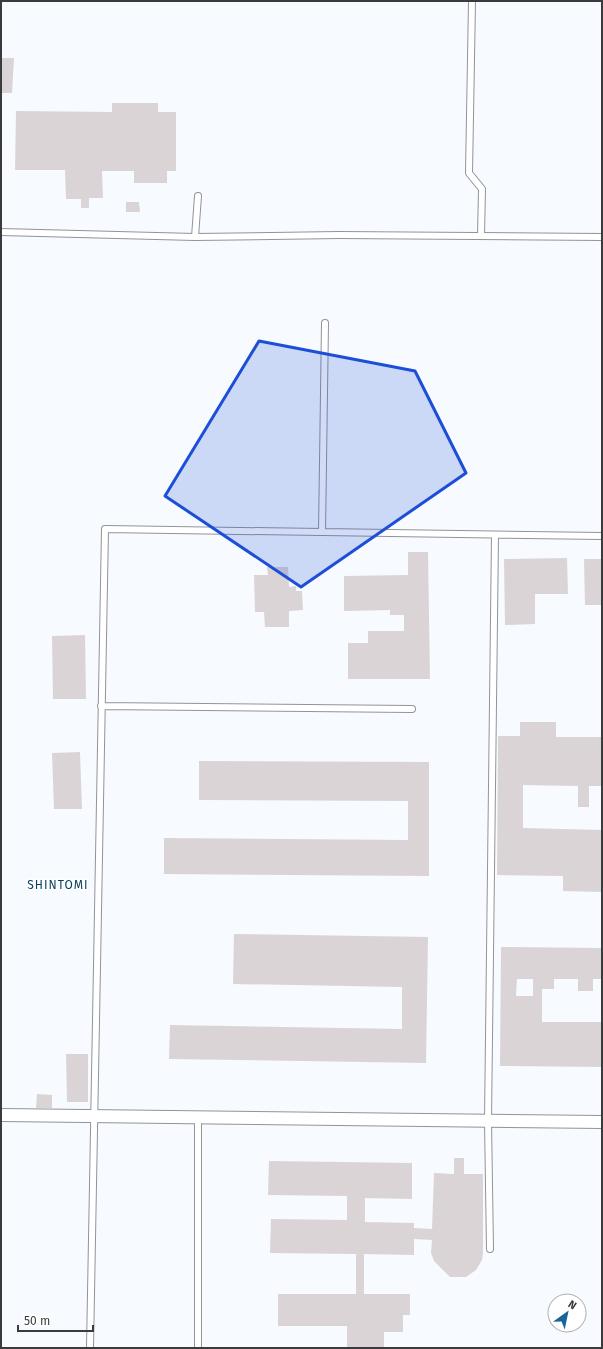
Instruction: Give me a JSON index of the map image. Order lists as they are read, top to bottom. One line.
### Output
{"districts":["SHINTOMI"],"scale_bar":"50 m","north":"top right"}
